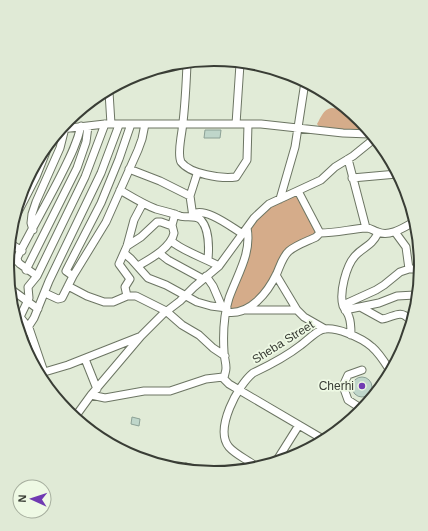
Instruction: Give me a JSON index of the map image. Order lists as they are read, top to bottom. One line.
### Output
{"streets":{"street":["Sheba Street"]},"places":["Cherhi"],"north":"left"}
